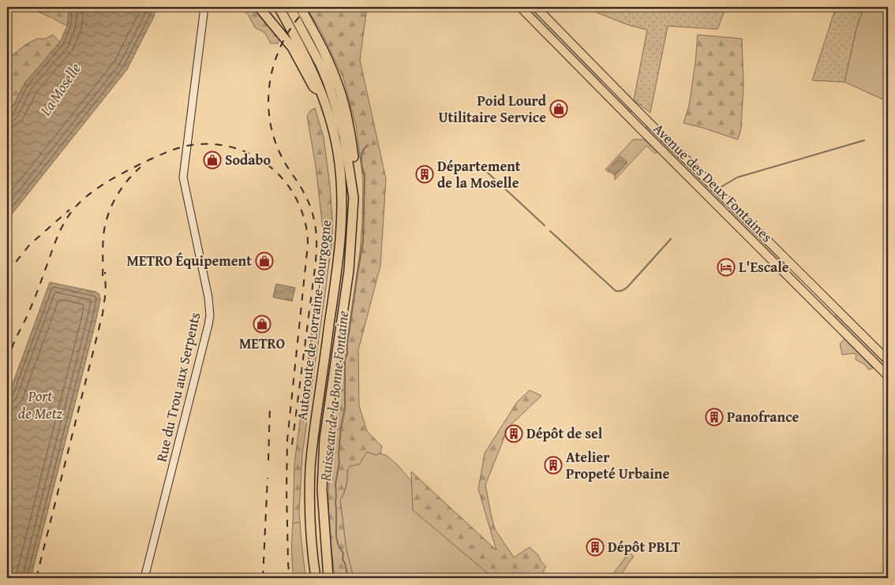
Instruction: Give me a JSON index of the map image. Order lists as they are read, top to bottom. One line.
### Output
{"streets":{"highway":["Autoroute de Lorraine-Bourgogne"],"main road":["Avenue des Deux Fontaines"],"street":["Rue du Trou aux Serpents"]},"water":["La Moselle","Port de Metz","Ruisseau de la Bonne Fontaine"],"places":{"shop":["Poid Lourd Utilitaire Service","Sodabo","METRO Équipement","METRO"],"building":["Département de la Moselle","Panofrance","Dépôt de sel","Atelier Propeté Urbaine","Dépôt PBLT"],"hotel":["L'Escale"]}}
